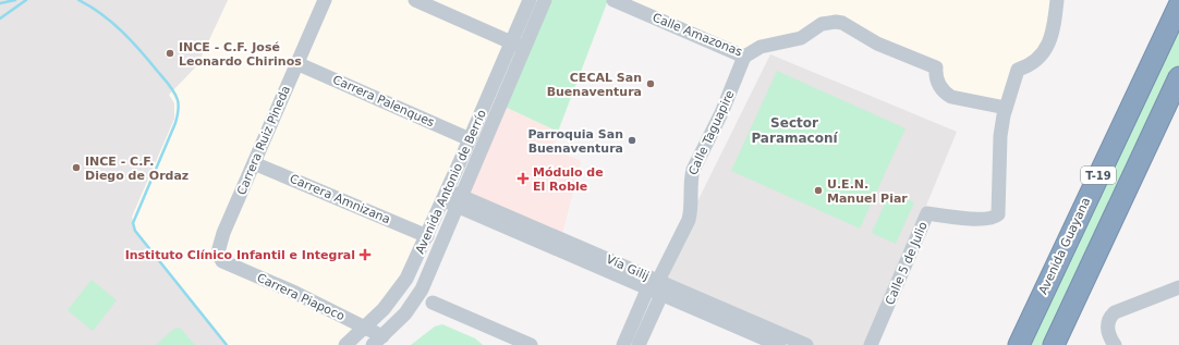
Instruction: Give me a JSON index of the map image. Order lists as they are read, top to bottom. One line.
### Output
{"streets":{"highway":["T-19","Avenida Guayana"],"street":["Calle Amazonas","Carrera Palenques","Calle Taguapire","Carrera Ruiz Pineda","Avenida Antonio de Berrío","Carrera Amnizana","Calle 5 de Julio","Vía Gilij","Carrera Piapoco"]},"crossings":[["Calle Amazonas","Calle Taguapire"],["Calle Amazonas","Calle 5 de Julio"],["Carrera Palenques","Carrera Ruiz Pineda"],["Carrera Palenques","Avenida Antonio de Berrío"],["Calle Taguapire","Vía Gilij"],["Carrera Ruiz Pineda","Carrera Amnizana"],["Carrera Ruiz Pineda","Carrera Piapoco"],["Avenida Antonio de Berrío","Carrera Amnizana"],["Avenida Antonio de Berrío","Vía Gilij"],["Avenida Antonio de Berrío","Carrera Piapoco"]],"districts":["Sector Paramaconí"],"places":{"other":["INCE - C.F. José Leonardo Chirinos","CECAL San Buenaventura","Parroquia San Buenaventura","INCE - C.F. Diego de Ordaz","U.E.N. Manuel Piar"],"health":["Módulo de El Roble","Instituto Clínico Infantil e Integral"]}}
